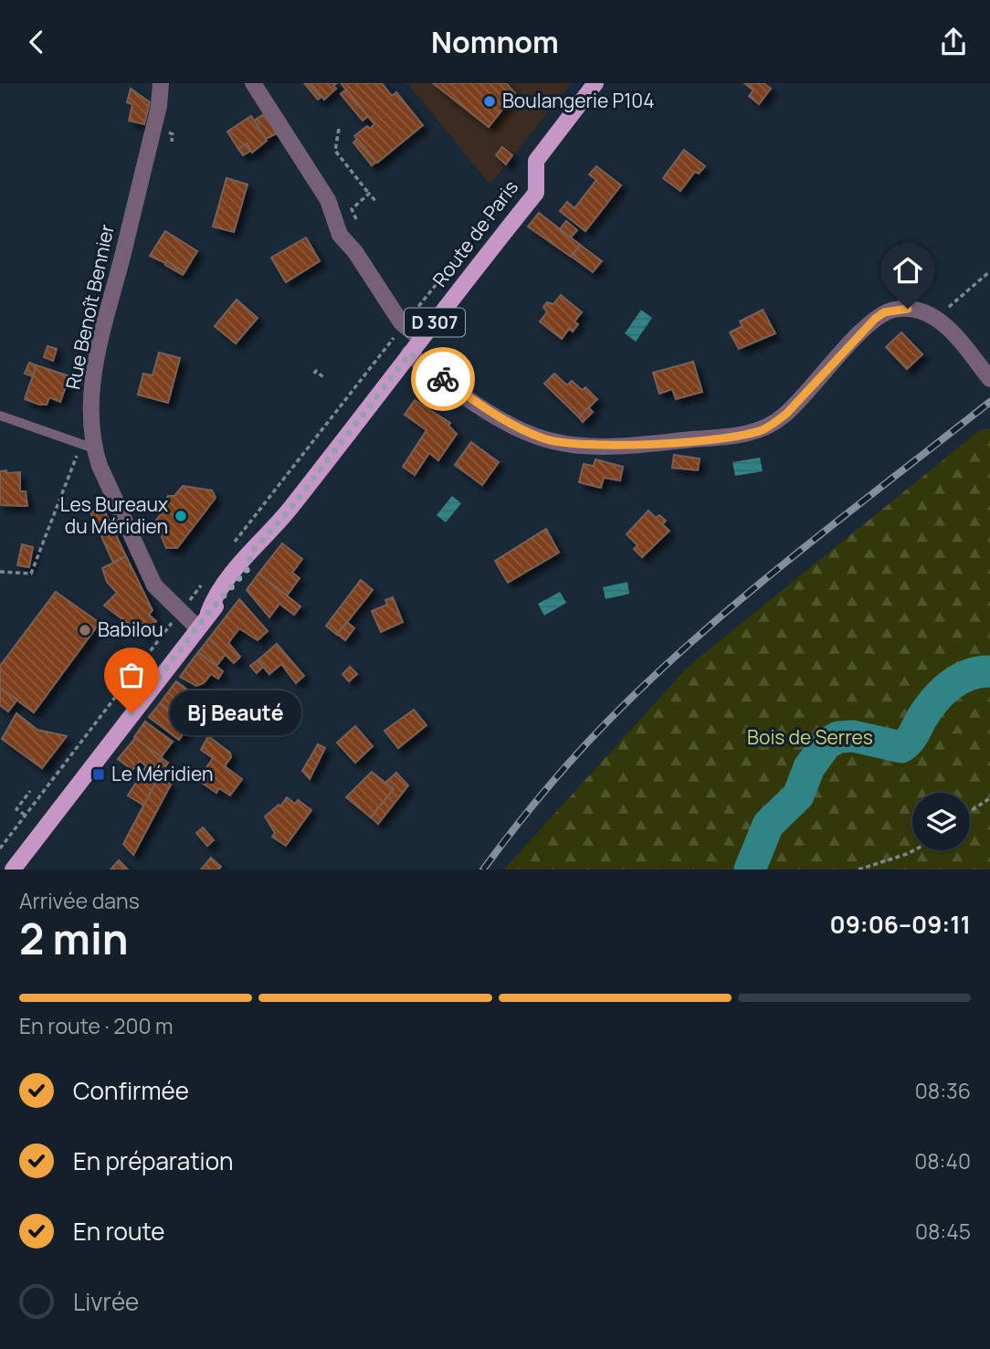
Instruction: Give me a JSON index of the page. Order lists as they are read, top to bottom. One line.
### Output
{"streets":{"main road":["Route de Paris","D 307"],"street":["Rue Benoît Bennier"]},"crossings":[["Route de Paris","Rue Benoît Bennier"]],"parks":["Bois de Serres"],"places":{"other":["Boulangerie P104","Les Bureaux du Méridien","Babilou","Bj Beauté"],"transit":["Le Méridien"]},"page":{"header":"Nomnom","bubble":"Bj Beauté","heading":["2 min","Arrivée dans","09:06–09:11"],"bar":"En route · 200 m","list":[["Confirmée","08:36"],["En préparation","08:40"],["En route","08:45"],"Livrée"]}}
